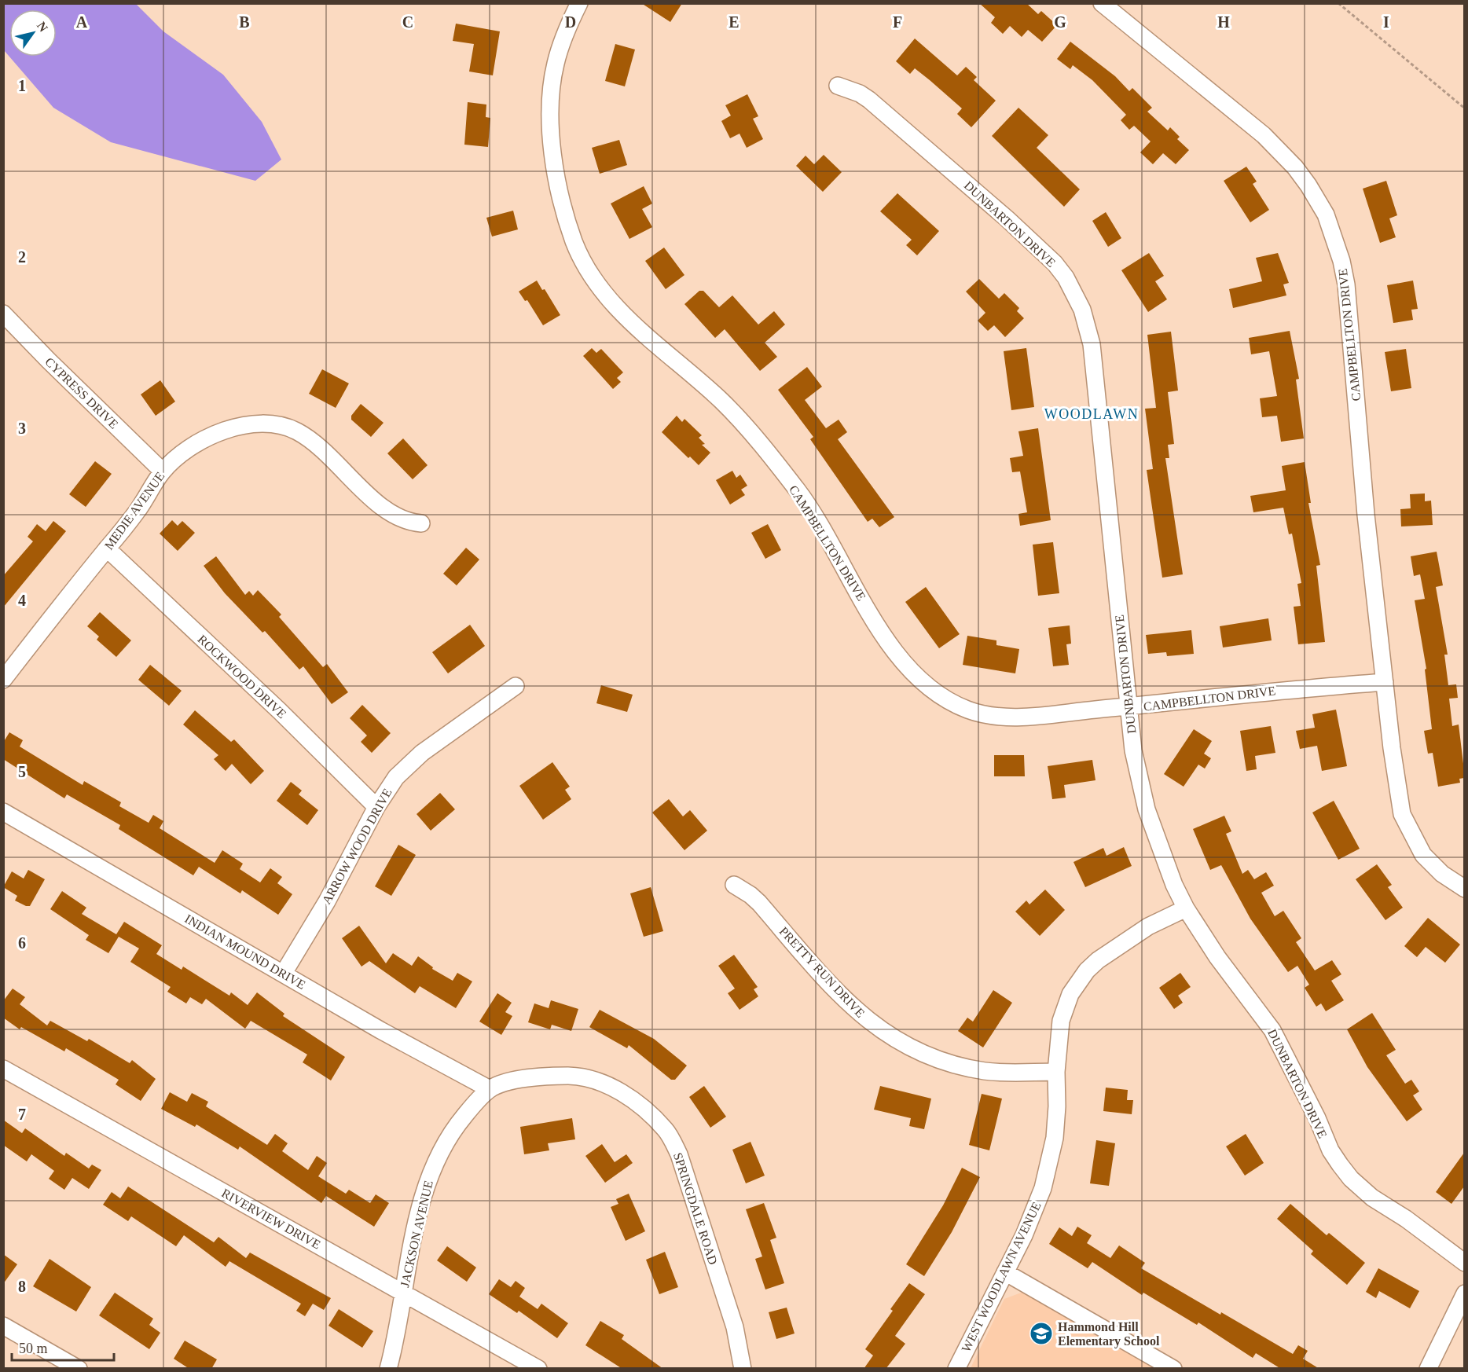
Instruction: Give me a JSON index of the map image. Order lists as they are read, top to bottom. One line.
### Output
{"streets":{"street":["DUNBARTON DRIVE","CAMPBELLTON DRIVE","CYPRESS DRIVE","MEDIE AVENUE","ROCKWOOD DRIVE","ARROW WOOD DRIVE","INDIAN MOUND DRIVE","PRETTY RUN DRIVE","SPRINGDALE ROAD","RIVERVIEW DRIVE","JACKSON AVENUE","WEST WOODLAWN AVENUE"]},"crossings":[["DUNBARTON DRIVE","CAMPBELLTON DRIVE"],["DUNBARTON DRIVE","WEST WOODLAWN AVENUE"],["CYPRESS DRIVE","MEDIE AVENUE"],["MEDIE AVENUE","ROCKWOOD DRIVE"],["ROCKWOOD DRIVE","ARROW WOOD DRIVE"],["ARROW WOOD DRIVE","INDIAN MOUND DRIVE"],["INDIAN MOUND DRIVE","SPRINGDALE ROAD"],["INDIAN MOUND DRIVE","JACKSON AVENUE"],["PRETTY RUN DRIVE","WEST WOODLAWN AVENUE"],["SPRINGDALE ROAD","JACKSON AVENUE"],["RIVERVIEW DRIVE","JACKSON AVENUE"]],"districts":["WOODLAWN"],"places":{"school or university":["Hammond Hill Elementary School"]},"scale_bar":"50 m","north":"top right","grid":{"columns":["A","B","C","D","E","F","G","H","I"],"rows":["1","2","3","4","5","6","7","8"]}}
